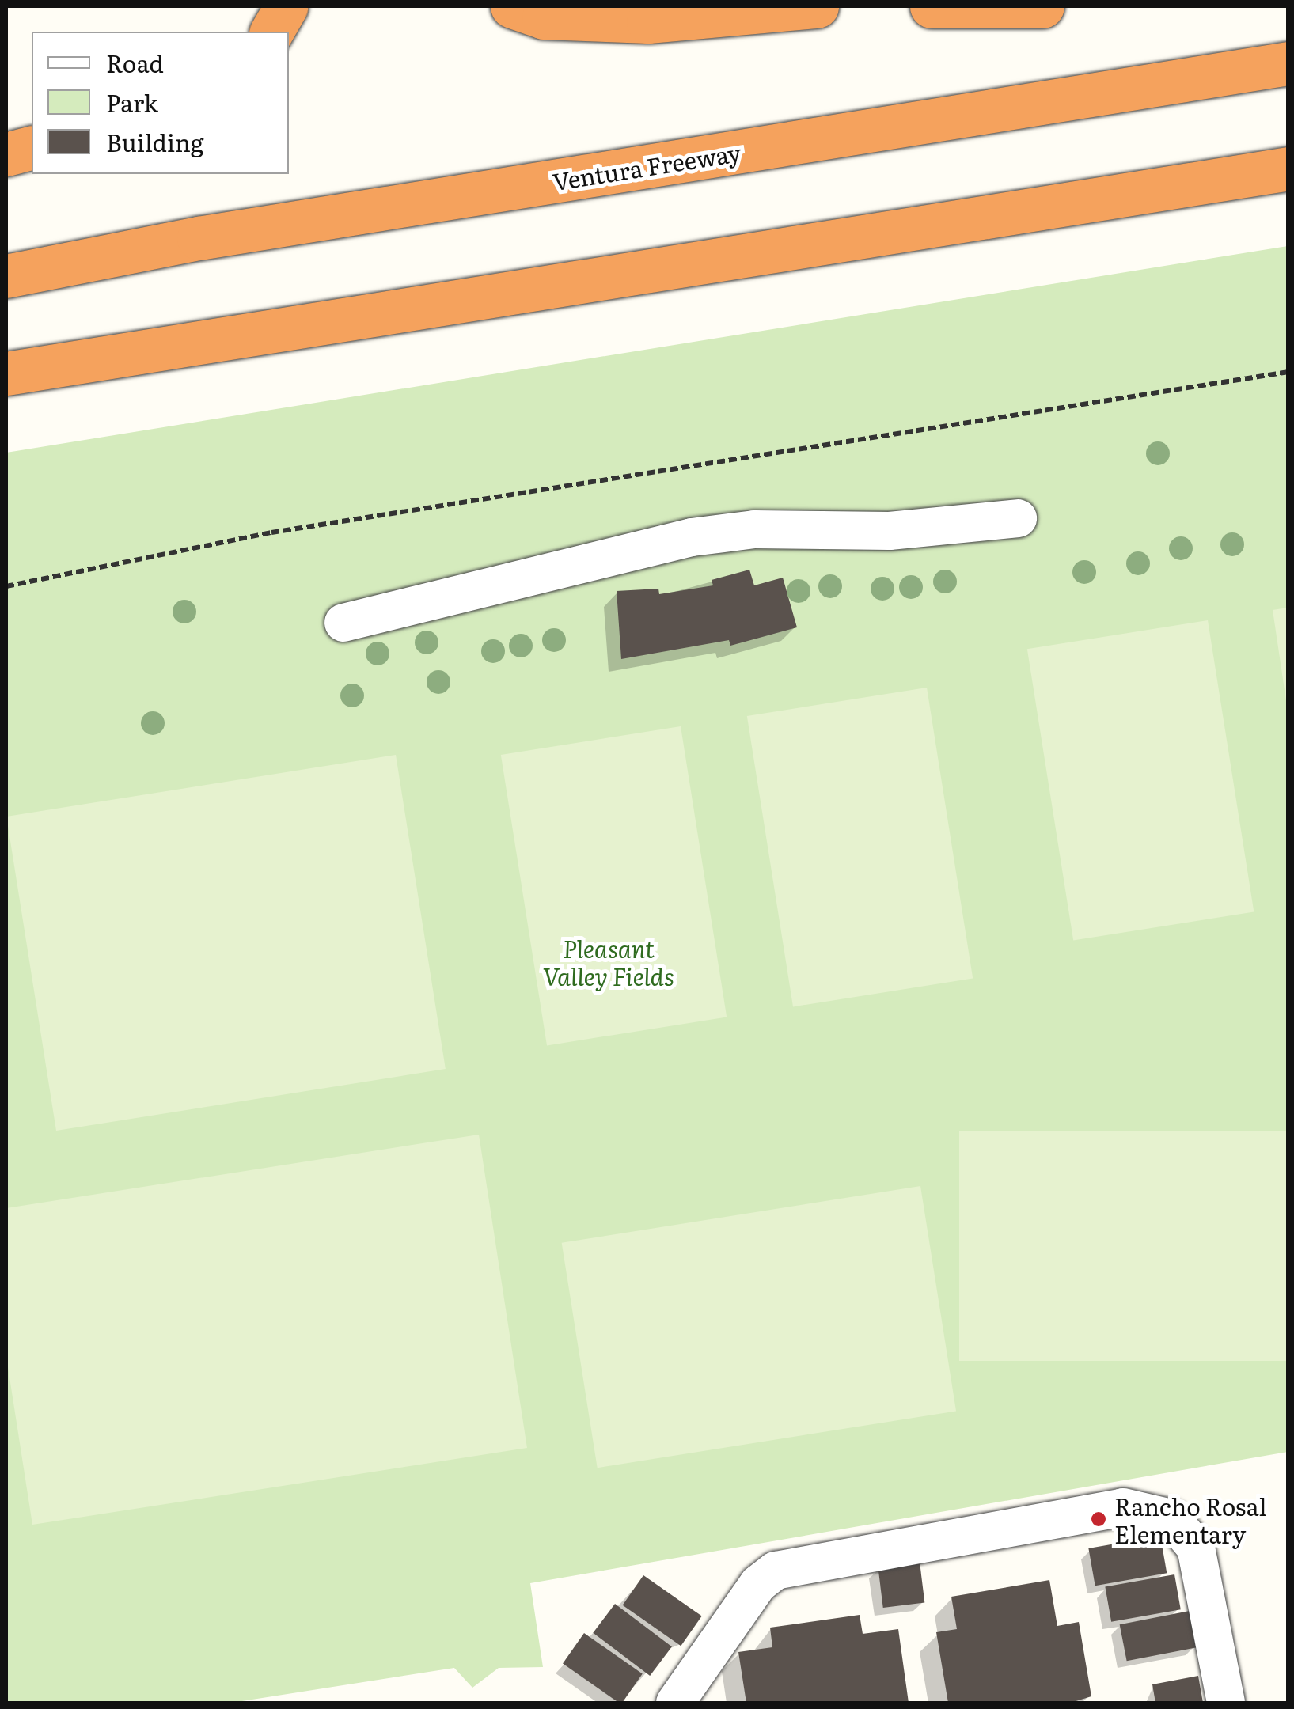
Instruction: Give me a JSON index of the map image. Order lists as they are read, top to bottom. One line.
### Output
{"streets":{"highway":["Ventura Freeway"]},"parks":["Pleasant Valley Fields"],"places":["Rancho Rosal Elementary"],"legend":["Road","Park","Building"]}
